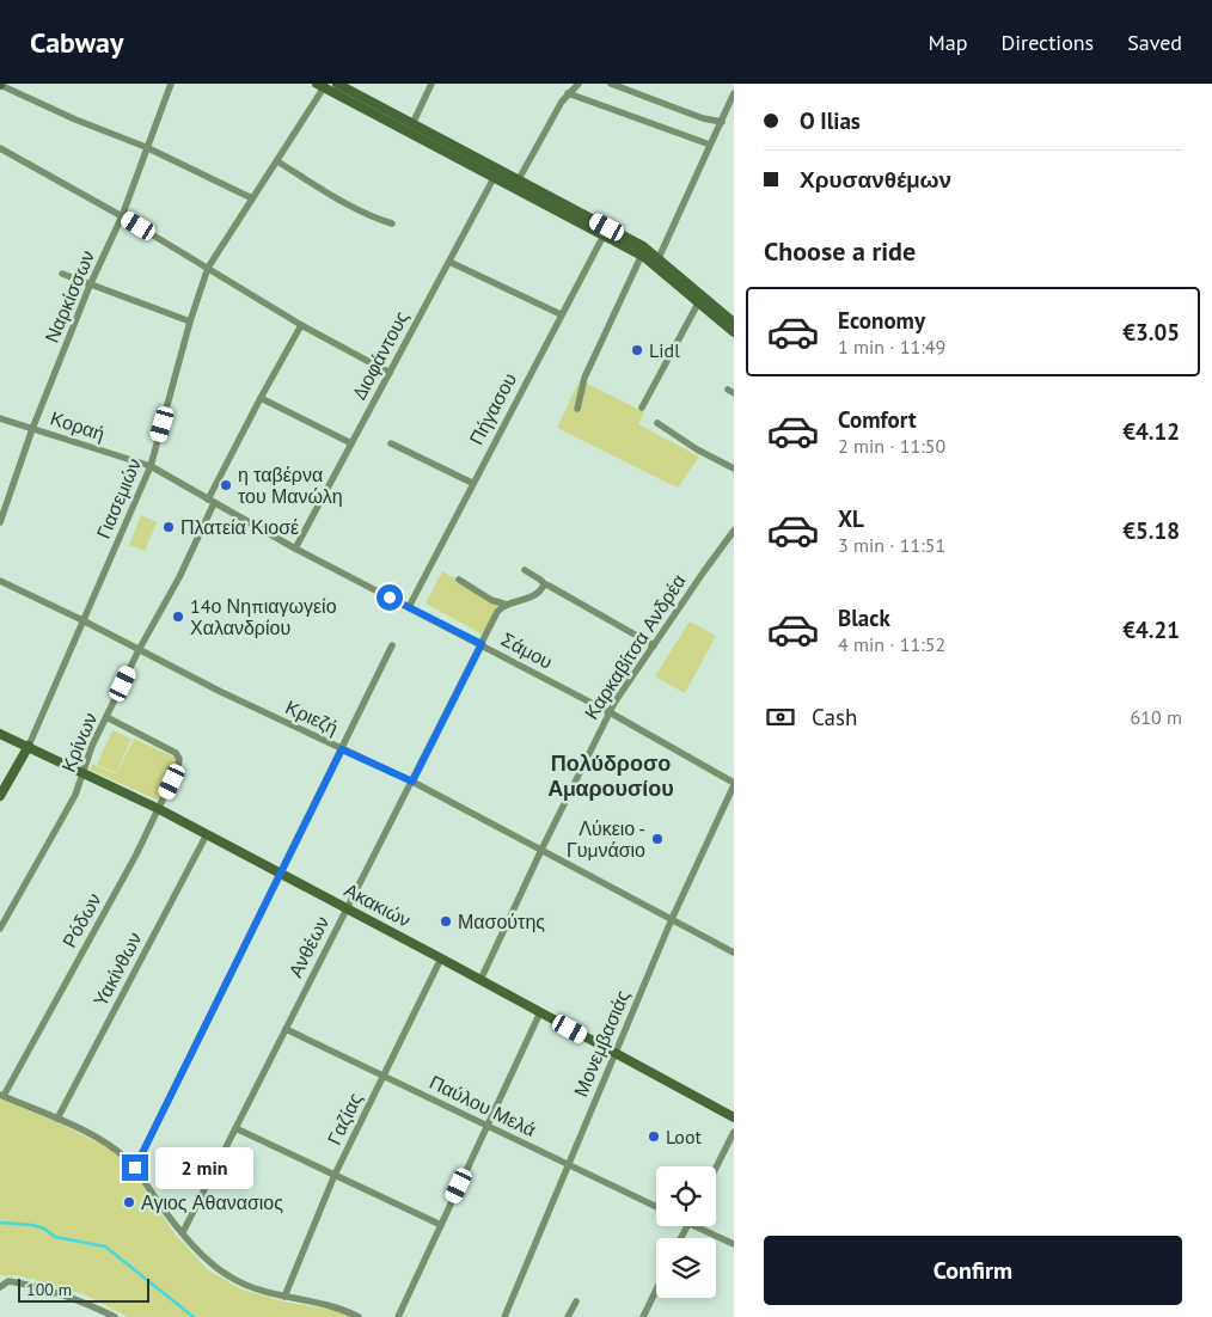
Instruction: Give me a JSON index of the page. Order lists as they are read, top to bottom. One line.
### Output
{"streets":{"street":["Ναρκίσσων","Διοφάντους","Πήγασου","Κοραή","Γιασεμιών","Καρκαβίτσα Ανδρέα","Σάμου","Κριεζή","Κρίνων","Ακακιών","Ρόδων","Ανθέων","Υακίνθων","Μονεμβασιάς","Παύλου Μελά","Γαζίας"]},"crossings":[["Ναρκίσσων","Κοραή"],["Διοφάντους","Σάμου"],["Πήγασου","Σάμου"],["Κοραή","Γιασεμιών"],["Κοραή","Σάμου"],["Κοραή","Κρίνων"],["Γιασεμιών","Κριεζή"],["Γιασεμιών","Ακακιών"],["Καρκαβίτσα Ανδρέα","Σάμου"],["Καρκαβίτσα Ανδρέα","Κριεζή"],["Καρκαβίτσα Ανδρέα","Ακακιών"],["Σάμου","Κρίνων"],["Σάμου","Ανθέων"],["Σάμου","Μονεμβασιάς"],["Κριεζή","Κρίνων"],["Κριεζή","Ανθέων"],["Κριεζή","Μονεμβασιάς"],["Κρίνων","Ακακιών"],["Κρίνων","Ρόδων"],["Ακακιών","Ρόδων"],["Ακακιών","Ανθέων"],["Ακακιών","Υακίνθων"],["Ακακιών","Μονεμβασιάς"],["Ακακιών","Γαζίας"],["Ανθέων","Παύλου Μελά"],["Μονεμβασιάς","Παύλου Μελά"],["Παύλου Μελά","Γαζίας"]],"districts":["Πολύδροσο Αμαρουσίου"],"places":["Lidl","η ταβέρνα του Μανώλη","Πλατεία Κιοσέ","14ο Νηπιαγωγείο Χαλανδρίου","Λύκειο - Γυμνάσιο","Μασούτης","Loot","Αγιος Αθανασιος"],"scale_bar":"100 m","page":{"header":"Cabway","nav":["Map","Directions","Saved"],"banner":["O Ilias","Χρυσανθέμων"],"heading":"Choose a ride","list":[{"name":"Economy","note":"1 min · 11:49","value":"€3.05"},{"name":"Comfort","note":"2 min · 11:50","value":"€4.12"},{"name":"XL","note":"3 min · 11:51","value":"€5.18"},{"name":"Black","note":"4 min · 11:52","value":"€4.21"}],"pay":["Cash","610 m"],"bubble":"2 min","buttons":"Confirm","scale":"100 m"}}
